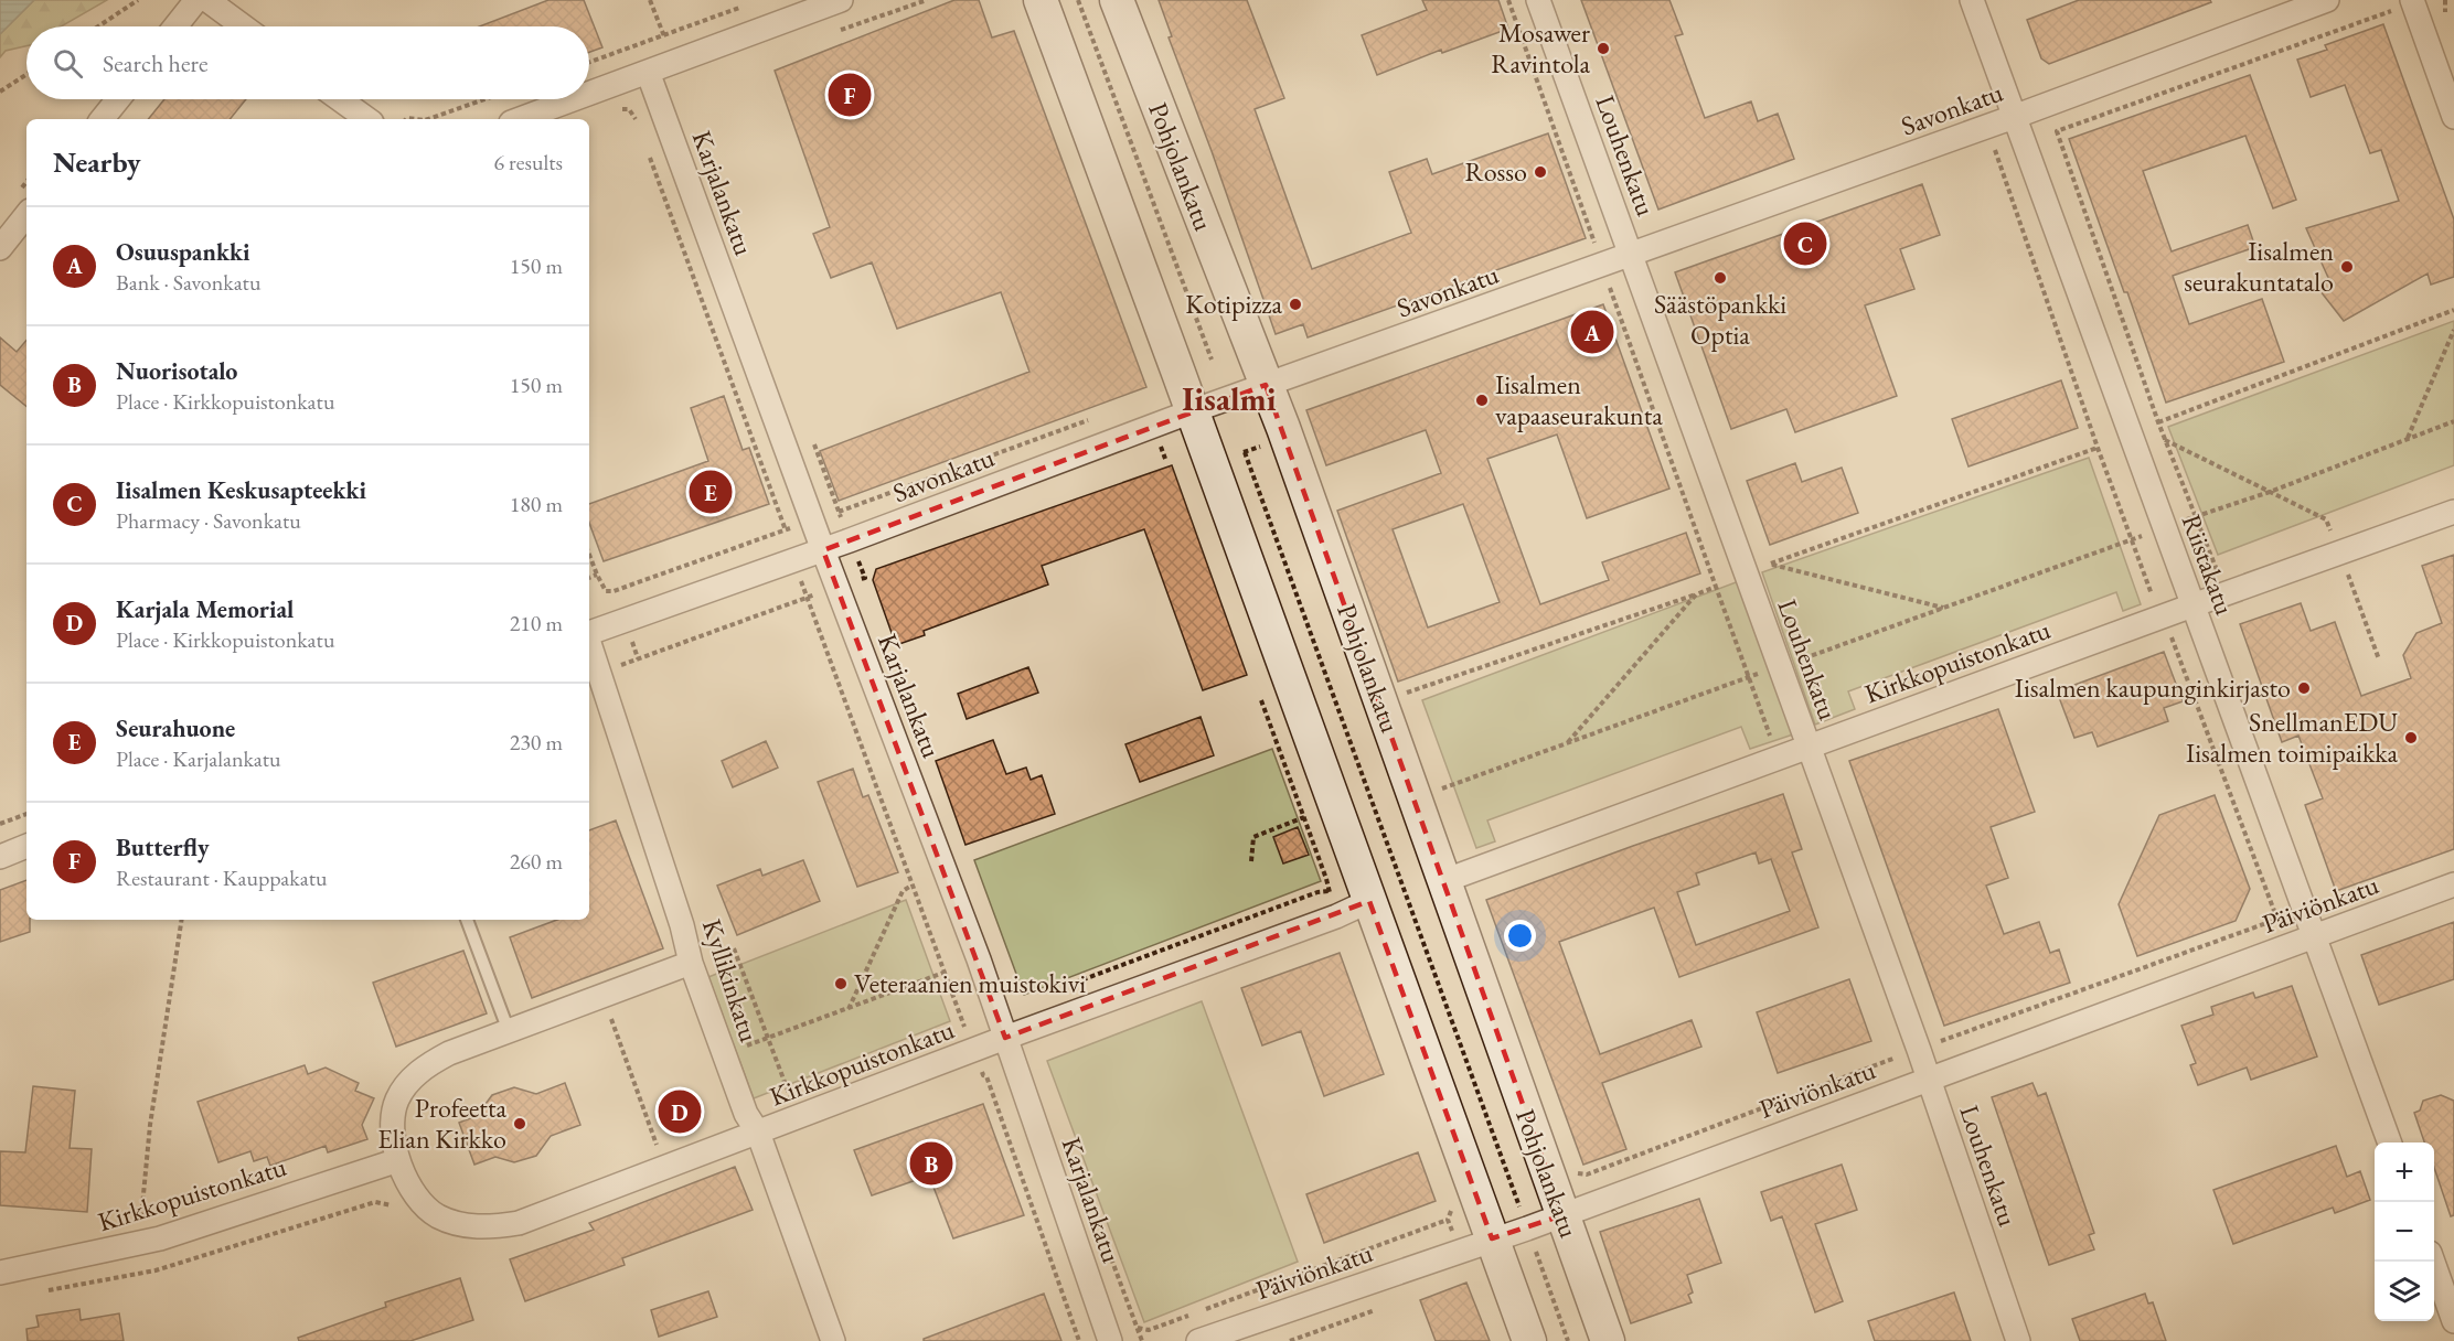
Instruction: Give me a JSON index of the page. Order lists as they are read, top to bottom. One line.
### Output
{"streets":{"main road":["Pohjolankatu"],"street":["Savonkatu","Louhenkatu","Karjalankatu","Riistakatu","Kirkkopuistonkatu","Päiviönkatu","Kyllikinkatu"]},"crossings":[["Savonkatu","Louhenkatu"],["Savonkatu","Pohjolankatu"],["Savonkatu","Karjalankatu"],["Savonkatu","Riistakatu"],["Louhenkatu","Kirkkopuistonkatu"],["Louhenkatu","Päiviönkatu"],["Pohjolankatu","Kirkkopuistonkatu"],["Pohjolankatu","Päiviönkatu"],["Karjalankatu","Kirkkopuistonkatu"],["Riistakatu","Kirkkopuistonkatu"],["Riistakatu","Päiviönkatu"],["Kirkkopuistonkatu","Kyllikinkatu"]],"districts":["Iisalmi"],"places":["Mosawer Ravintola","Rosso","Iisalmen seurakuntatalo","Säästöpankki Optia","Kotipizza","Iisalmen vapaaseurakunta","Iisalmen kaupunginkirjasto","SnellmanEDU Iisalmen toimipaikka","Veteraanien muistokivi","Profeetta Elian Kirkko"],"page":{"search":"Search here","pins":["F","C","A","E","D","B"],"heading":["Nearby","6 results"],"list":[{"mark":"A","name":"Osuuspankki","note":"Bank · Savonkatu","value":"150 m"},{"mark":"B","name":"Nuorisotalo","note":"Place · Kirkkopuistonkatu","value":"150 m"},{"mark":"C","name":"Iisalmen Keskusapteekki","note":"Pharmacy · Savonkatu","value":"180 m"},{"mark":"D","name":"Karjala Memorial","note":"Place · Kirkkopuistonkatu","value":"210 m"},{"mark":"E","name":"Seurahuone","note":"Place · Karjalankatu","value":"230 m"},{"mark":"F","name":"Butterfly","note":"Restaurant · Kauppakatu","value":"260 m"}],"map_buttons":["+","−"]}}
